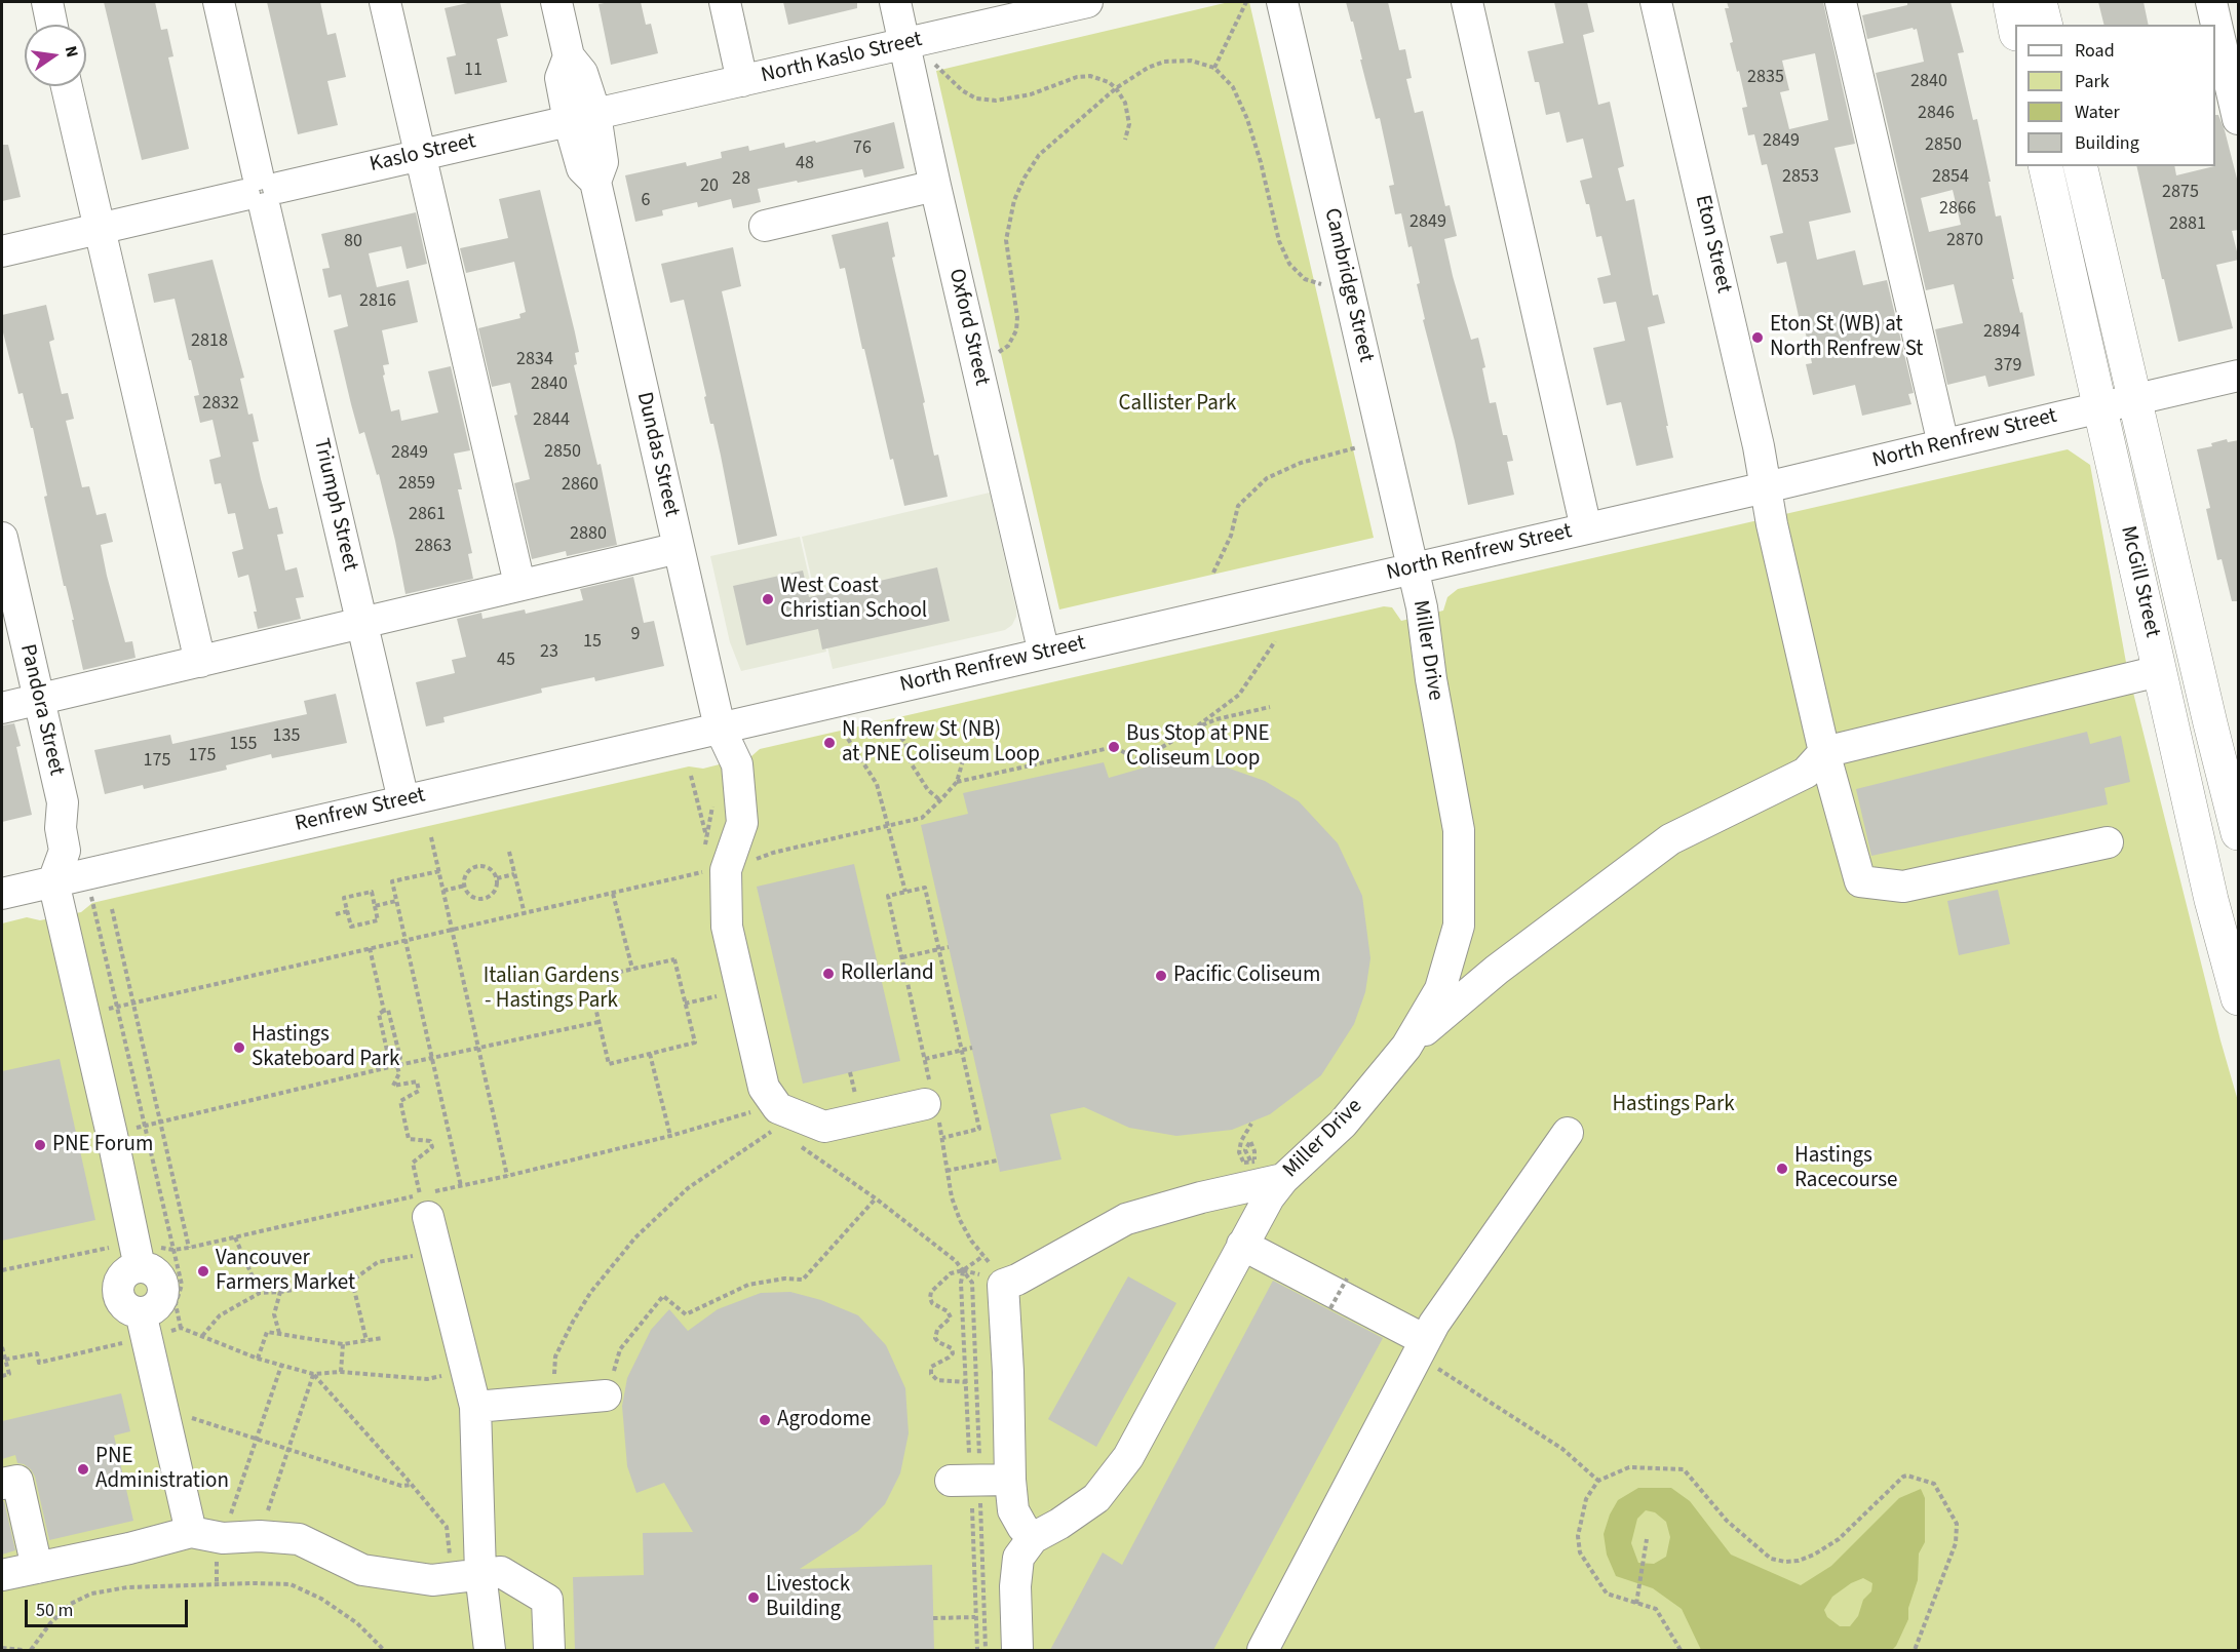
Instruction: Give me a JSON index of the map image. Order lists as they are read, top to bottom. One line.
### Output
{"streets":{"main road":["McGill Street"],"street":["North Kaslo Street","Kaslo Street","Eton Street","Cambridge Street","Oxford Street","North Renfrew Street","Dundas Street","Triumph Street","Miller Drive","Pandora Street","Renfrew Street"]},"crossings":[["North Kaslo Street","Kaslo Street"],["North Kaslo Street","Oxford Street"],["North Kaslo Street","Dundas Street"],["Kaslo Street","Dundas Street"],["Kaslo Street","Triumph Street"],["Eton Street","North Renfrew Street"],["Cambridge Street","North Renfrew Street"],["Cambridge Street","Miller Drive"],["Oxford Street","North Renfrew Street"],["North Renfrew Street","Dundas Street"],["North Renfrew Street","McGill Street"],["North Renfrew Street","Miller Drive"],["North Renfrew Street","Renfrew Street"],["Dundas Street","Renfrew Street"],["Triumph Street","Renfrew Street"],["Pandora Street","Renfrew Street"]],"parks":["Callister Park","Italian Gardens - Hastings Park","Hastings Park"],"places":["Eton St (WB) at North Renfrew St","West Coast Christian School","N Renfrew St (NB) at PNE Coliseum Loop","Bus Stop at PNE Coliseum Loop","Rollerland","Pacific Coliseum","Hastings Skateboard Park","PNE Forum","Hastings Racecourse","Vancouver Farmers Market","Agrodome","PNE Administration","Livestock Building"],"house_numbers":["11","2835","2840","2846","2849","2850","76","48","2853","2854","28","20","2875","6","2866","2849","2881","2870","80","2816","2894","2818","2834","379","2840","2832","2844","2850","2849","2859","2860","2861","2880","2863","9","15","23","45","135","155","175","175"],"legend":["Road","Park","Water","Building"],"scale_bar":"50 m","north":"right"}
